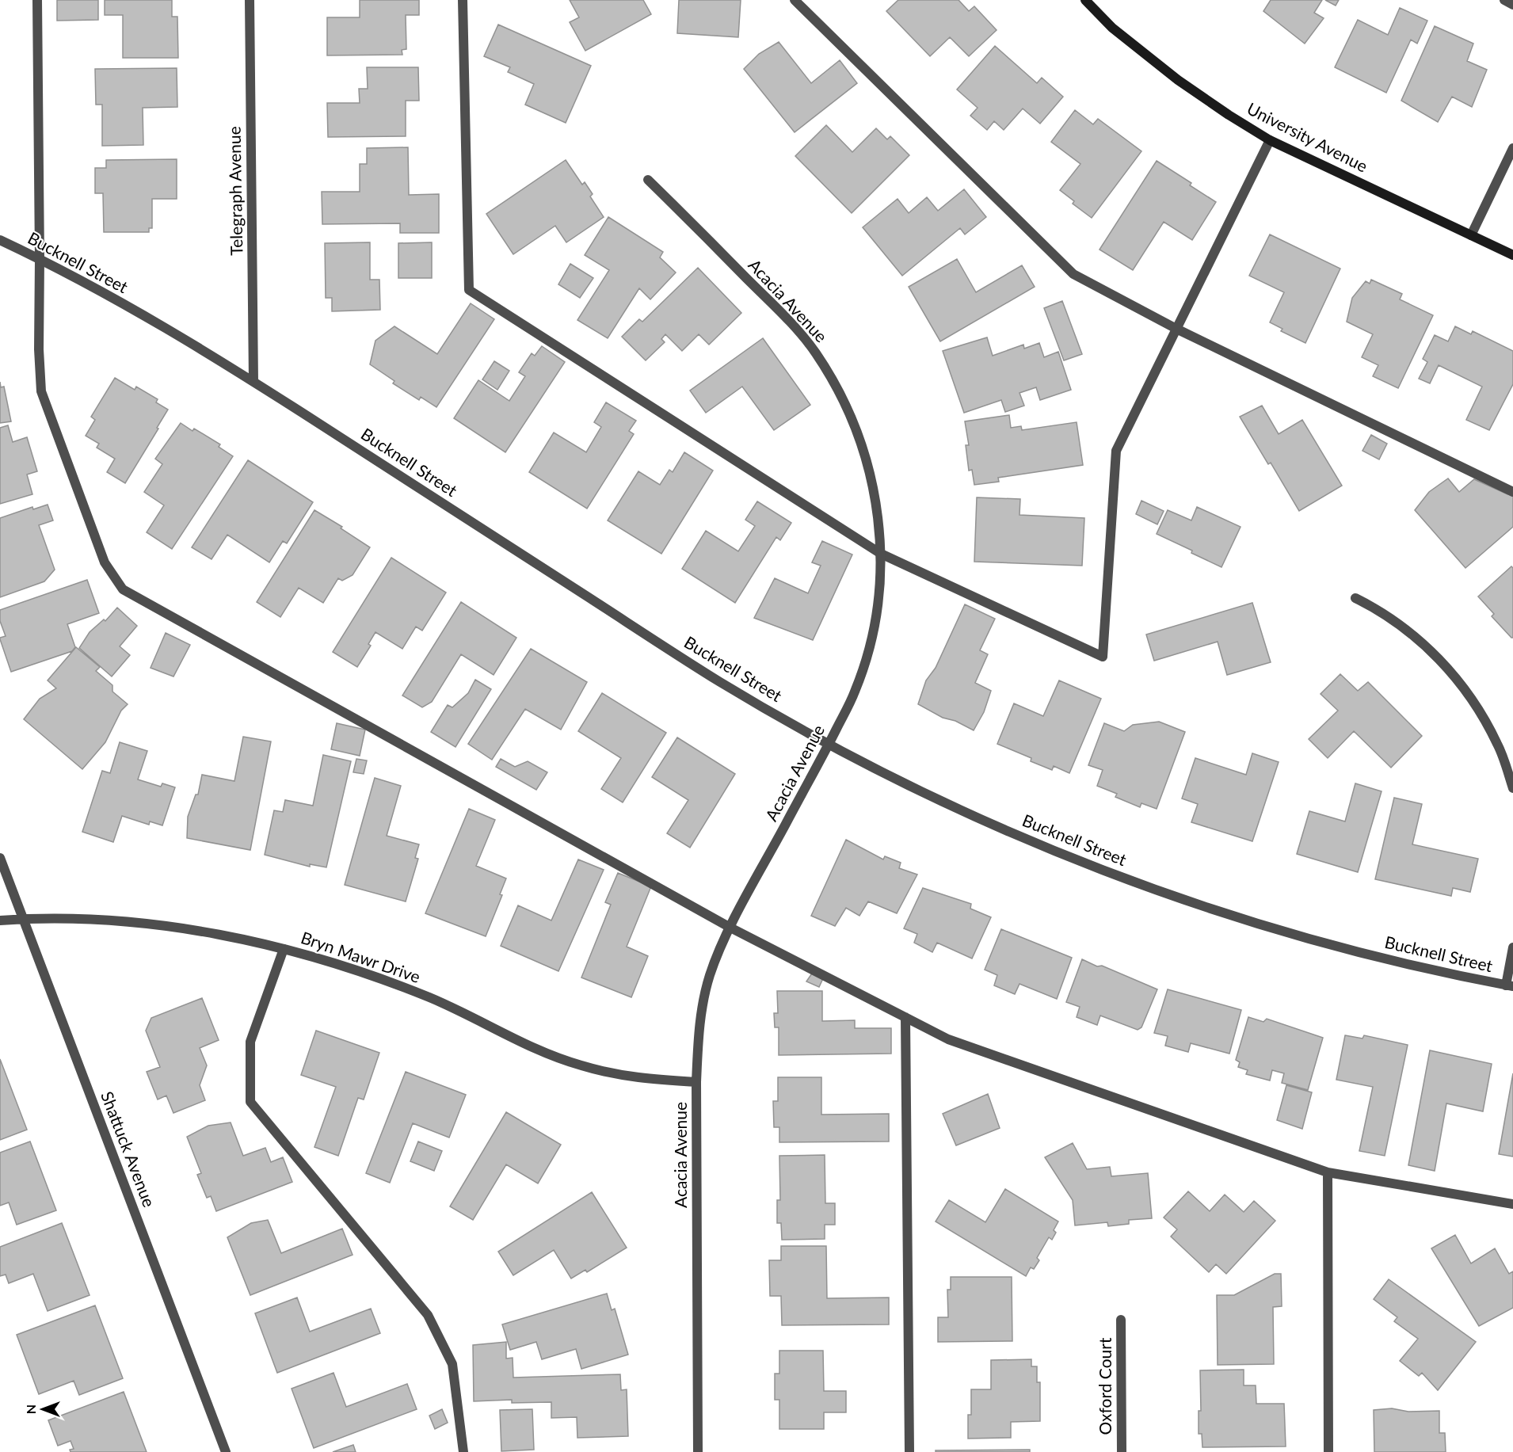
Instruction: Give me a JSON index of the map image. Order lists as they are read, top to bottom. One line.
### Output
{"streets":{"street":["University Avenue","Telegraph Avenue","Bucknell Street","Acacia Avenue","Bryn Mawr Drive","Shattuck Avenue","Oxford Court"]},"crossings":[["Telegraph Avenue","Bucknell Street"],["Bucknell Street","Acacia Avenue"],["Acacia Avenue","Bryn Mawr Drive"],["Bryn Mawr Drive","Shattuck Avenue"]],"north":"left"}
